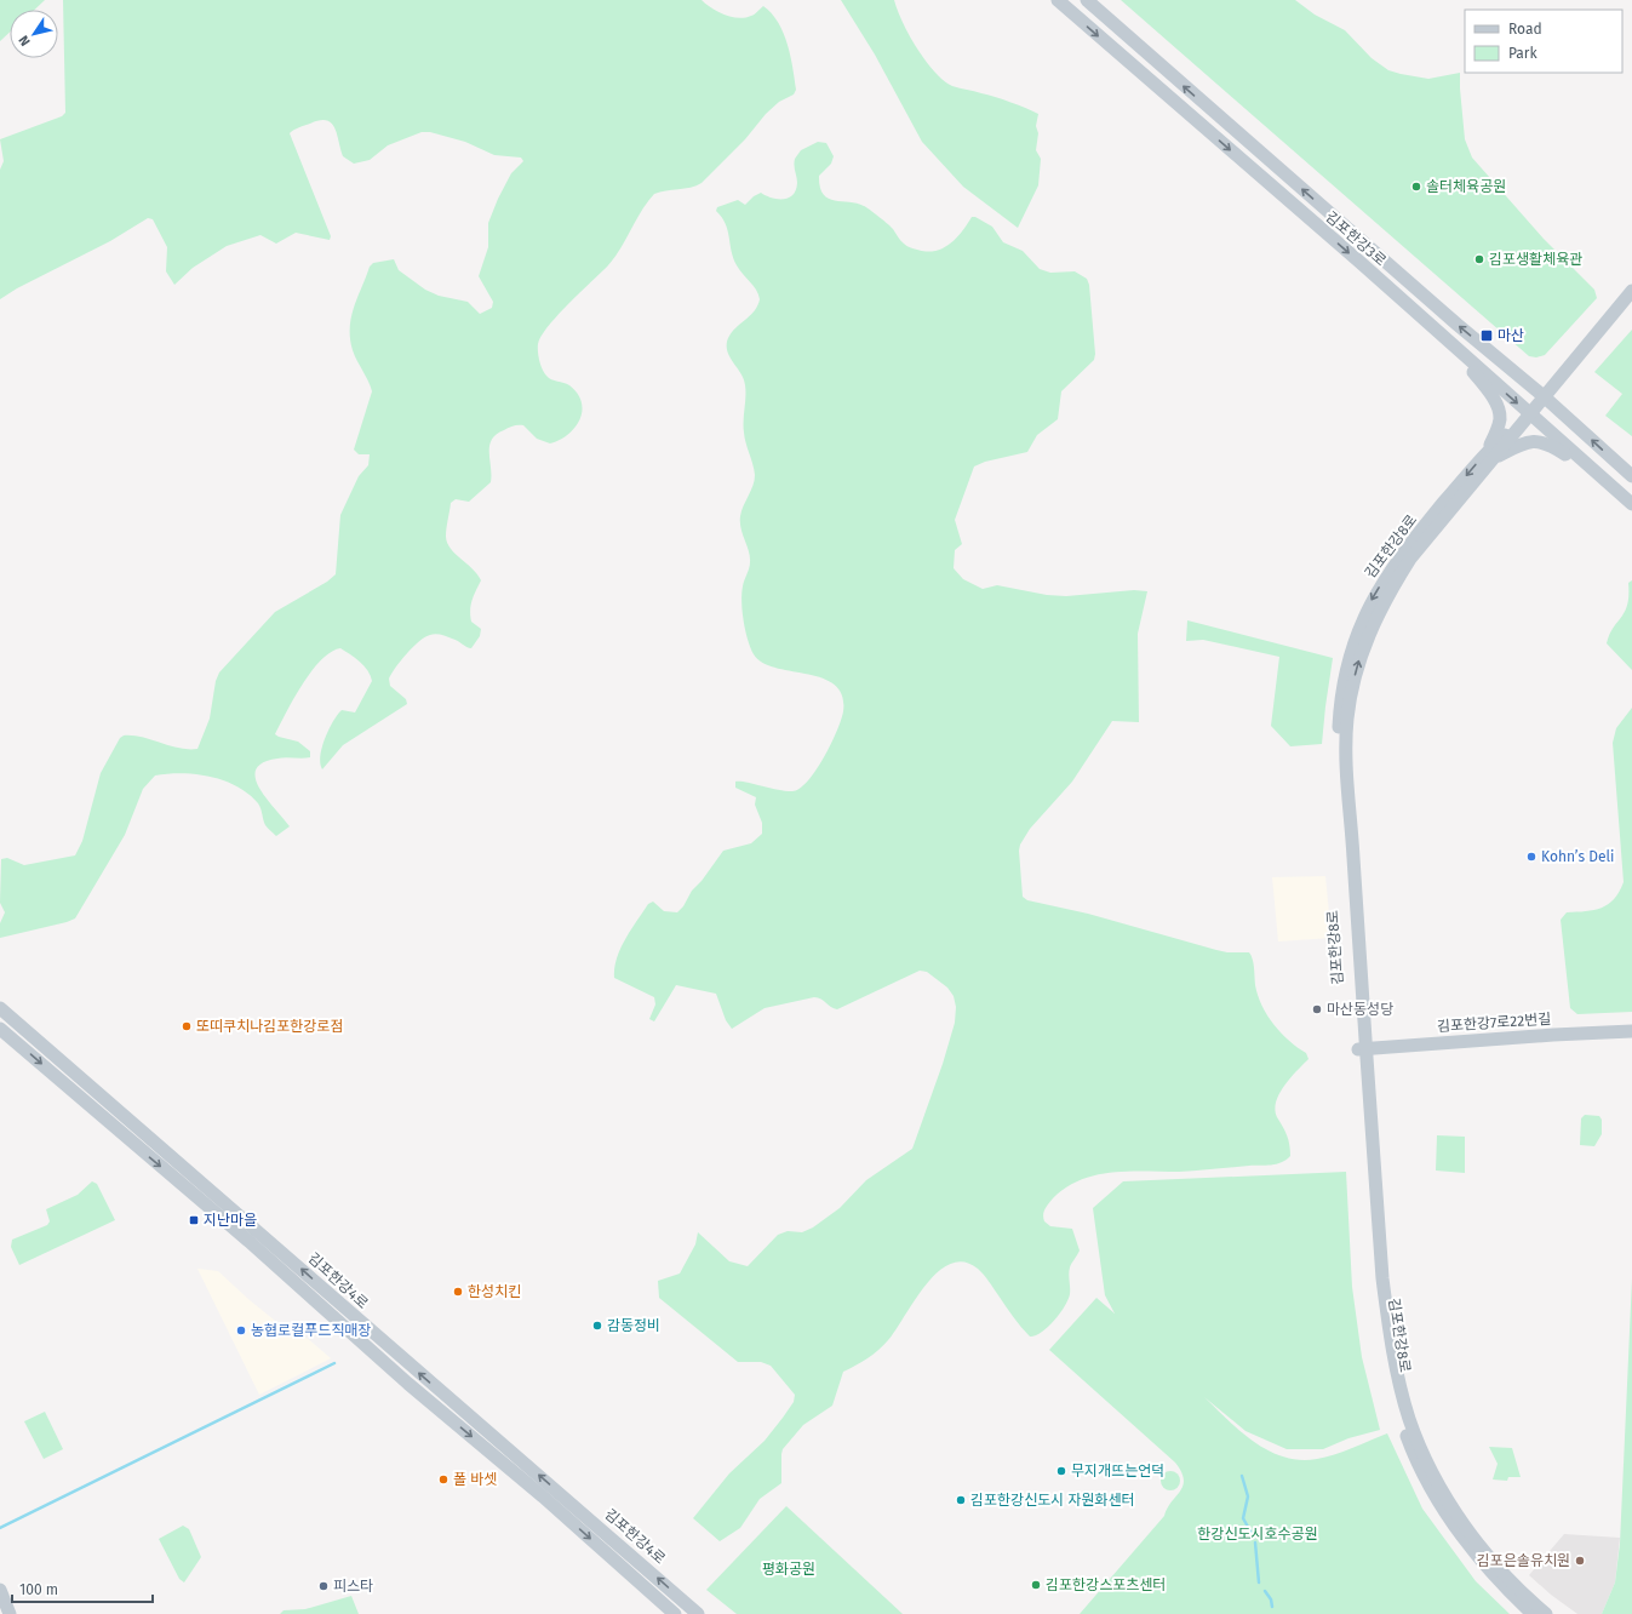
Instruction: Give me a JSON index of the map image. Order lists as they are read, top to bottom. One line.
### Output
{"streets":{"street":["김포한강3로","김포한강8로","김포한강7로22번길","김포한강4로"]},"crossings":[["김포한강3로","김포한강8로"],["김포한강8로","김포한강7로22번길"]],"parks":["한강신도시호수공원","평화공원"],"places":{"other":["솔터체육공원","김포생활체육관","Kohn’s Deli","마산동성당","또띠쿠치나김포한강로점","한성치킨","감동정비","농협로컬푸드직매장","무지개뜨는언덕","폴 바셋","김포한강신도시 자원화센터","김포은솔유치원","김포한강스포츠센터","피스타"],"transit":["마산","지난마을"]},"legend":["Road","Park"],"scale_bar":"100 m","north":"bottom left"}
